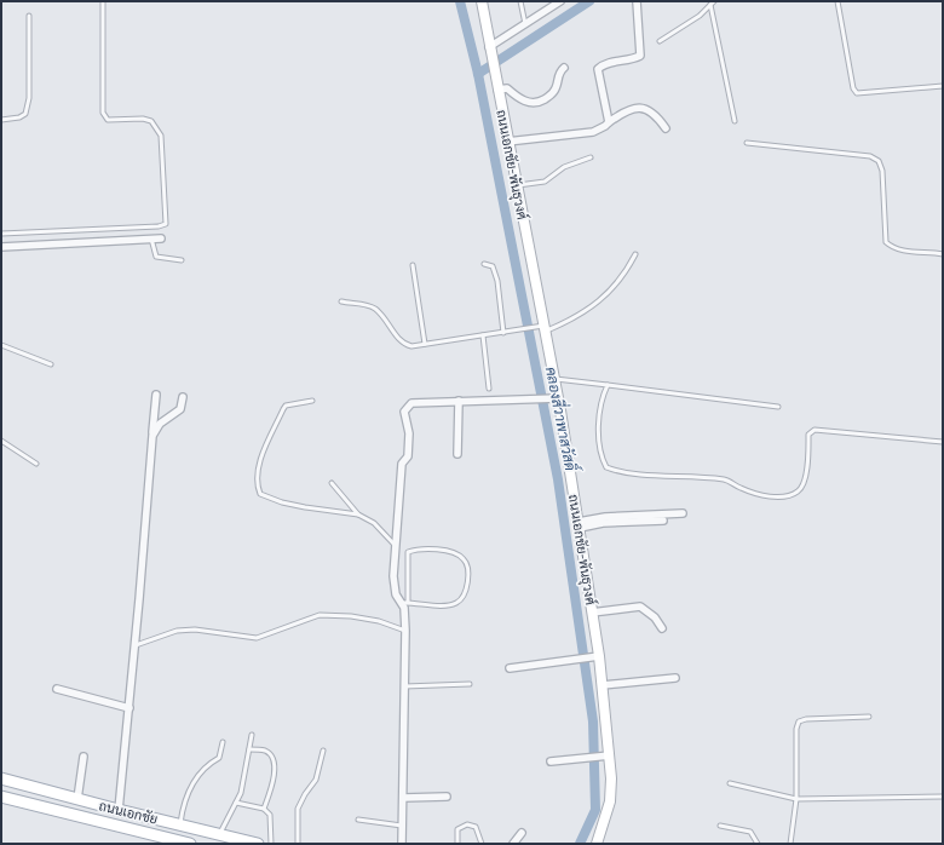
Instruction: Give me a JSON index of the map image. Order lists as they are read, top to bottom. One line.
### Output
{"streets":{"main road":["ถนนเอกชัย"],"street":["ถนนเอกชัย-พันธุวงศ์"]},"water":["คลองสี่วาพาสวัสดิ์"]}
